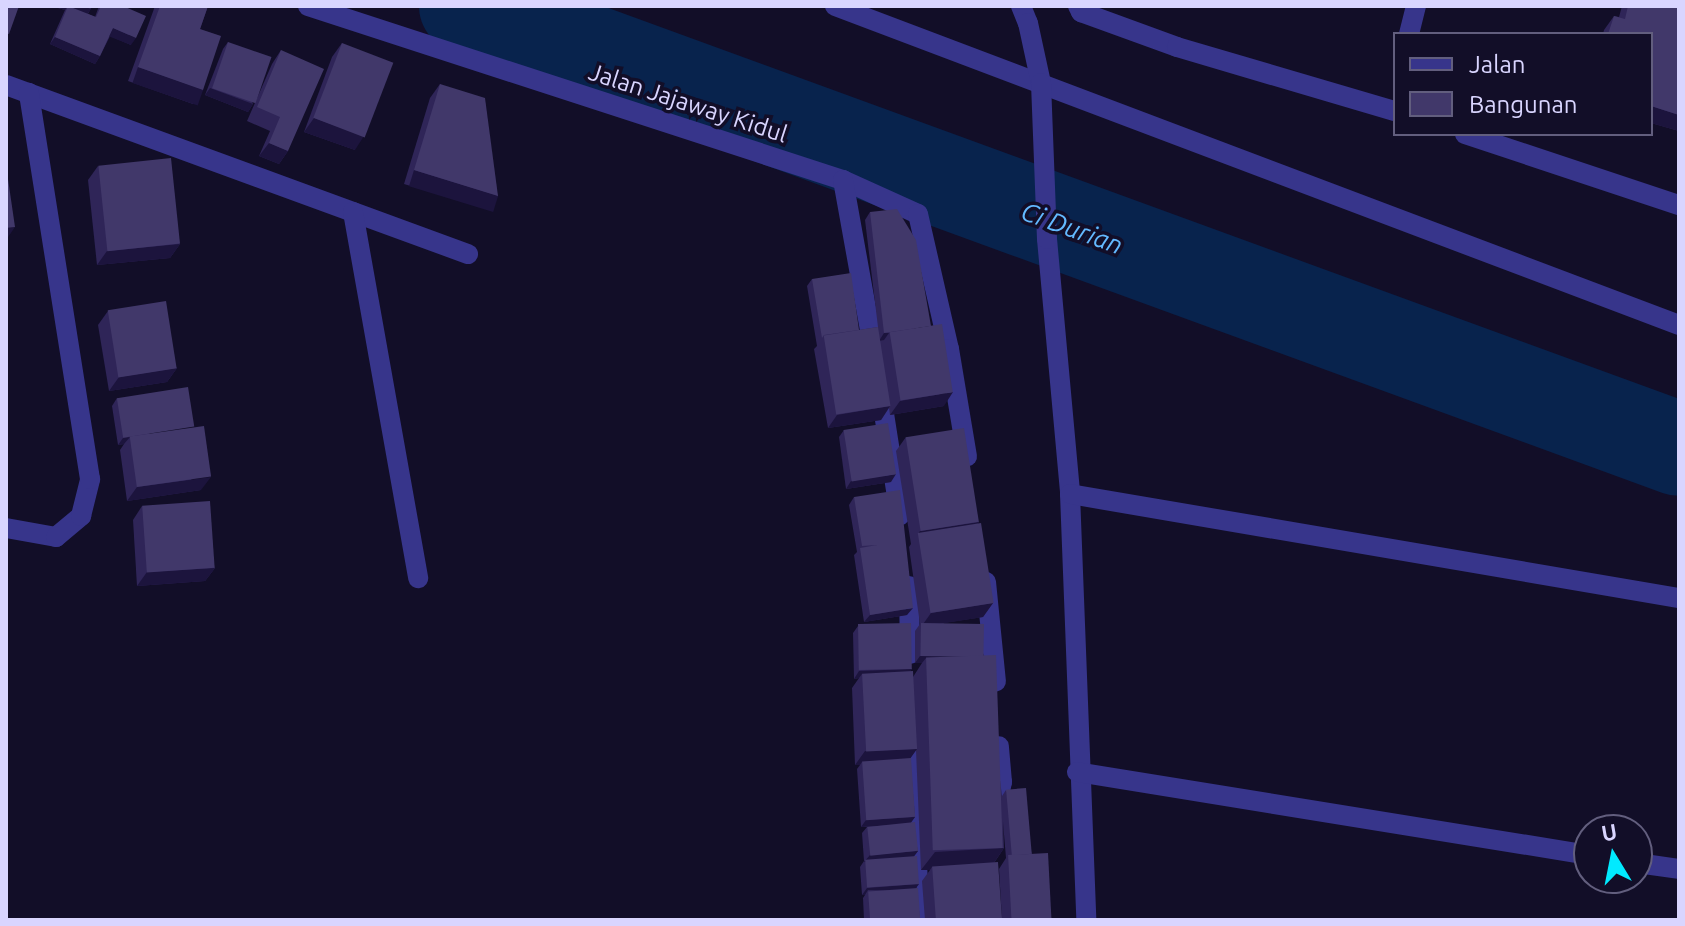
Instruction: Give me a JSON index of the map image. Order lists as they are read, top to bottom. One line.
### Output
{"streets":{"street":["Jalan Jajaway Kidul"]},"water":["Ci Durian"],"legend":["Jalan","Bangunan"],"north":"top"}
